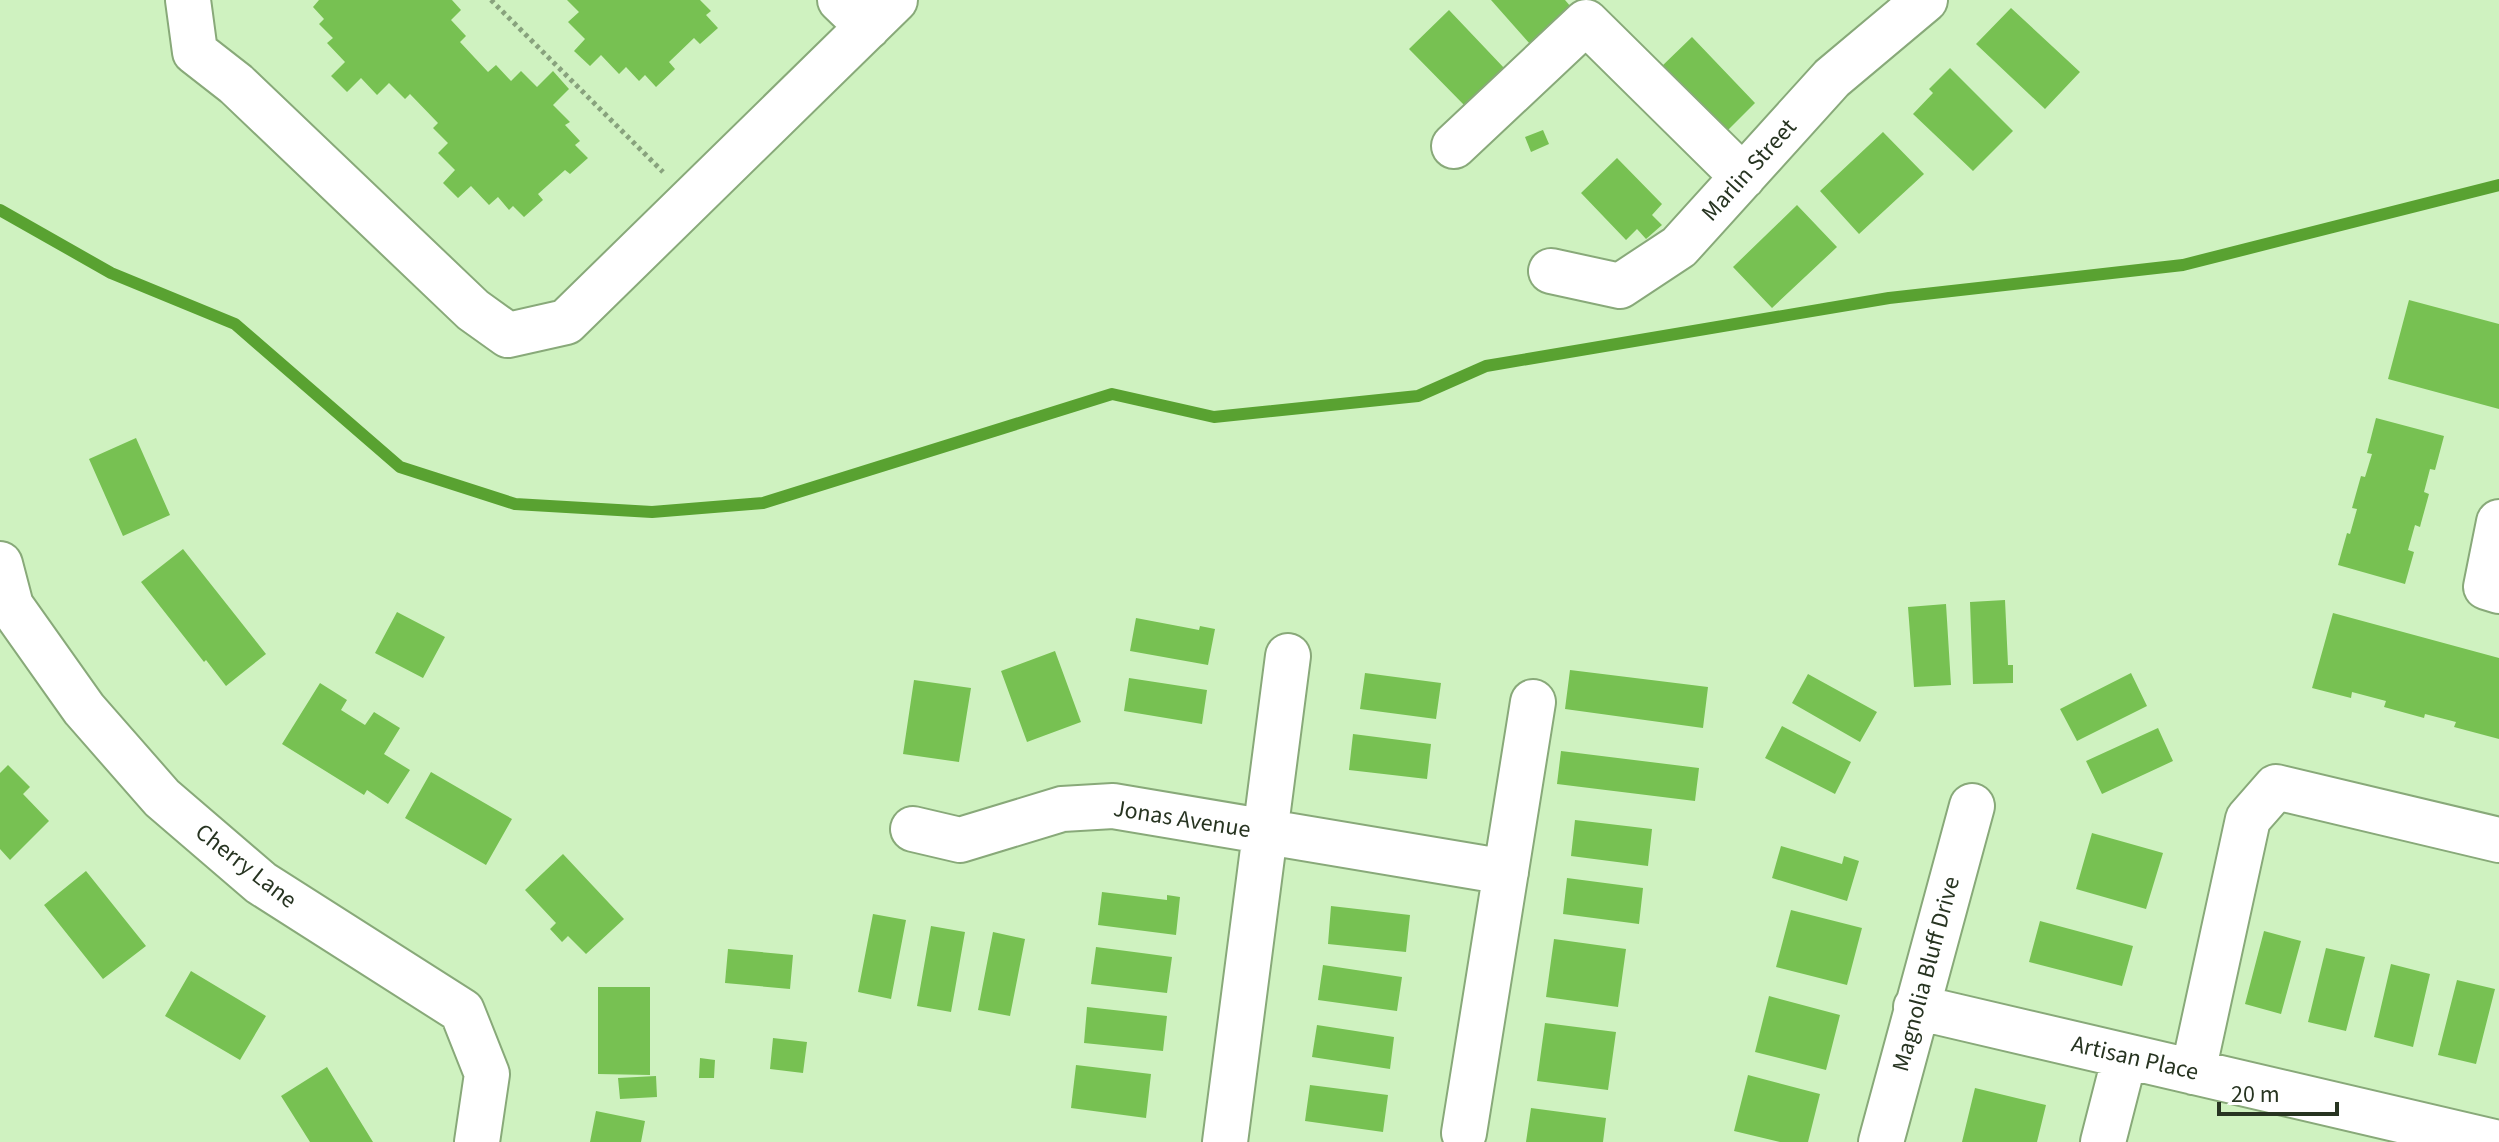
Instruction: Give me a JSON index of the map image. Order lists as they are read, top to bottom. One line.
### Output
{"streets":{"street":["Marlin Street","Jonas Avenue","Cherry Lane","Magnolia Bluff Drive","Artisan Place"]},"crossings":[["Magnolia Bluff Drive","Artisan Place"]],"scale_bar":"20 m"}
